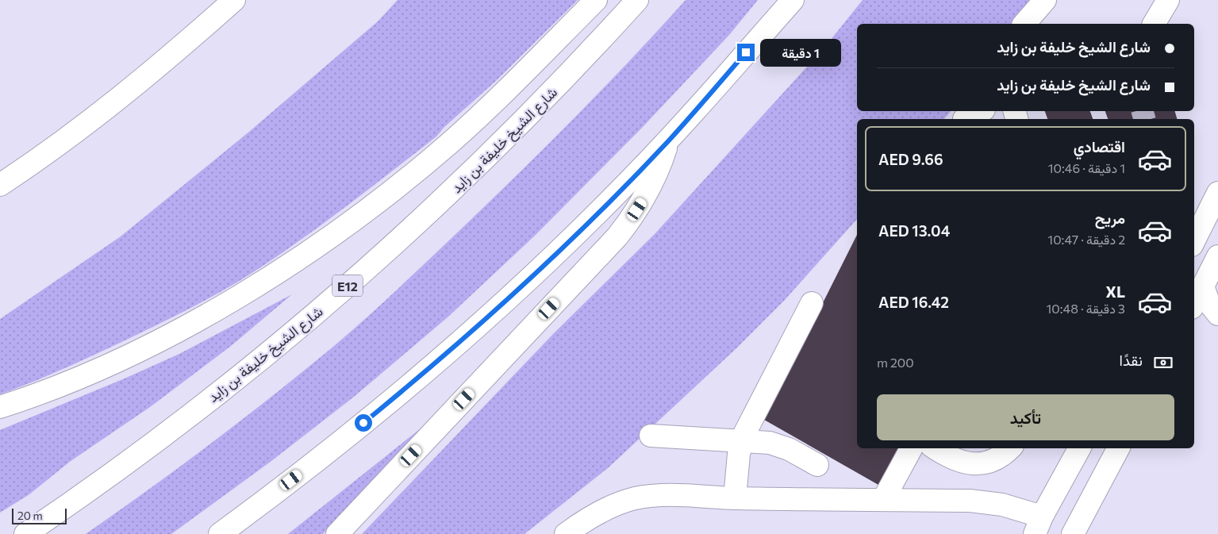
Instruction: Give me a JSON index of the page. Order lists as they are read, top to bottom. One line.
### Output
{"streets":{"main road":["شارع الشيخ خليفة بن زايد","E12"]},"scale_bar":"20 m","page":{"banner":["شارع الشيخ خليفة بن زايد","شارع الشيخ خليفة بن زايد"],"bubble":"1 دقيقة","list":[{"name":"اقتصادي","note":"1 دقيقة · 10:46","value":"AED 9.66"},{"name":"مريح","note":"2 دقيقة · 10:47","value":"AED 13.04"},{"name":"XL","note":"3 دقيقة · 10:48","value":"AED 16.42"}],"pay":["نقدًا","200 m"],"buttons":"تأكيد","scale":"20 m"}}
